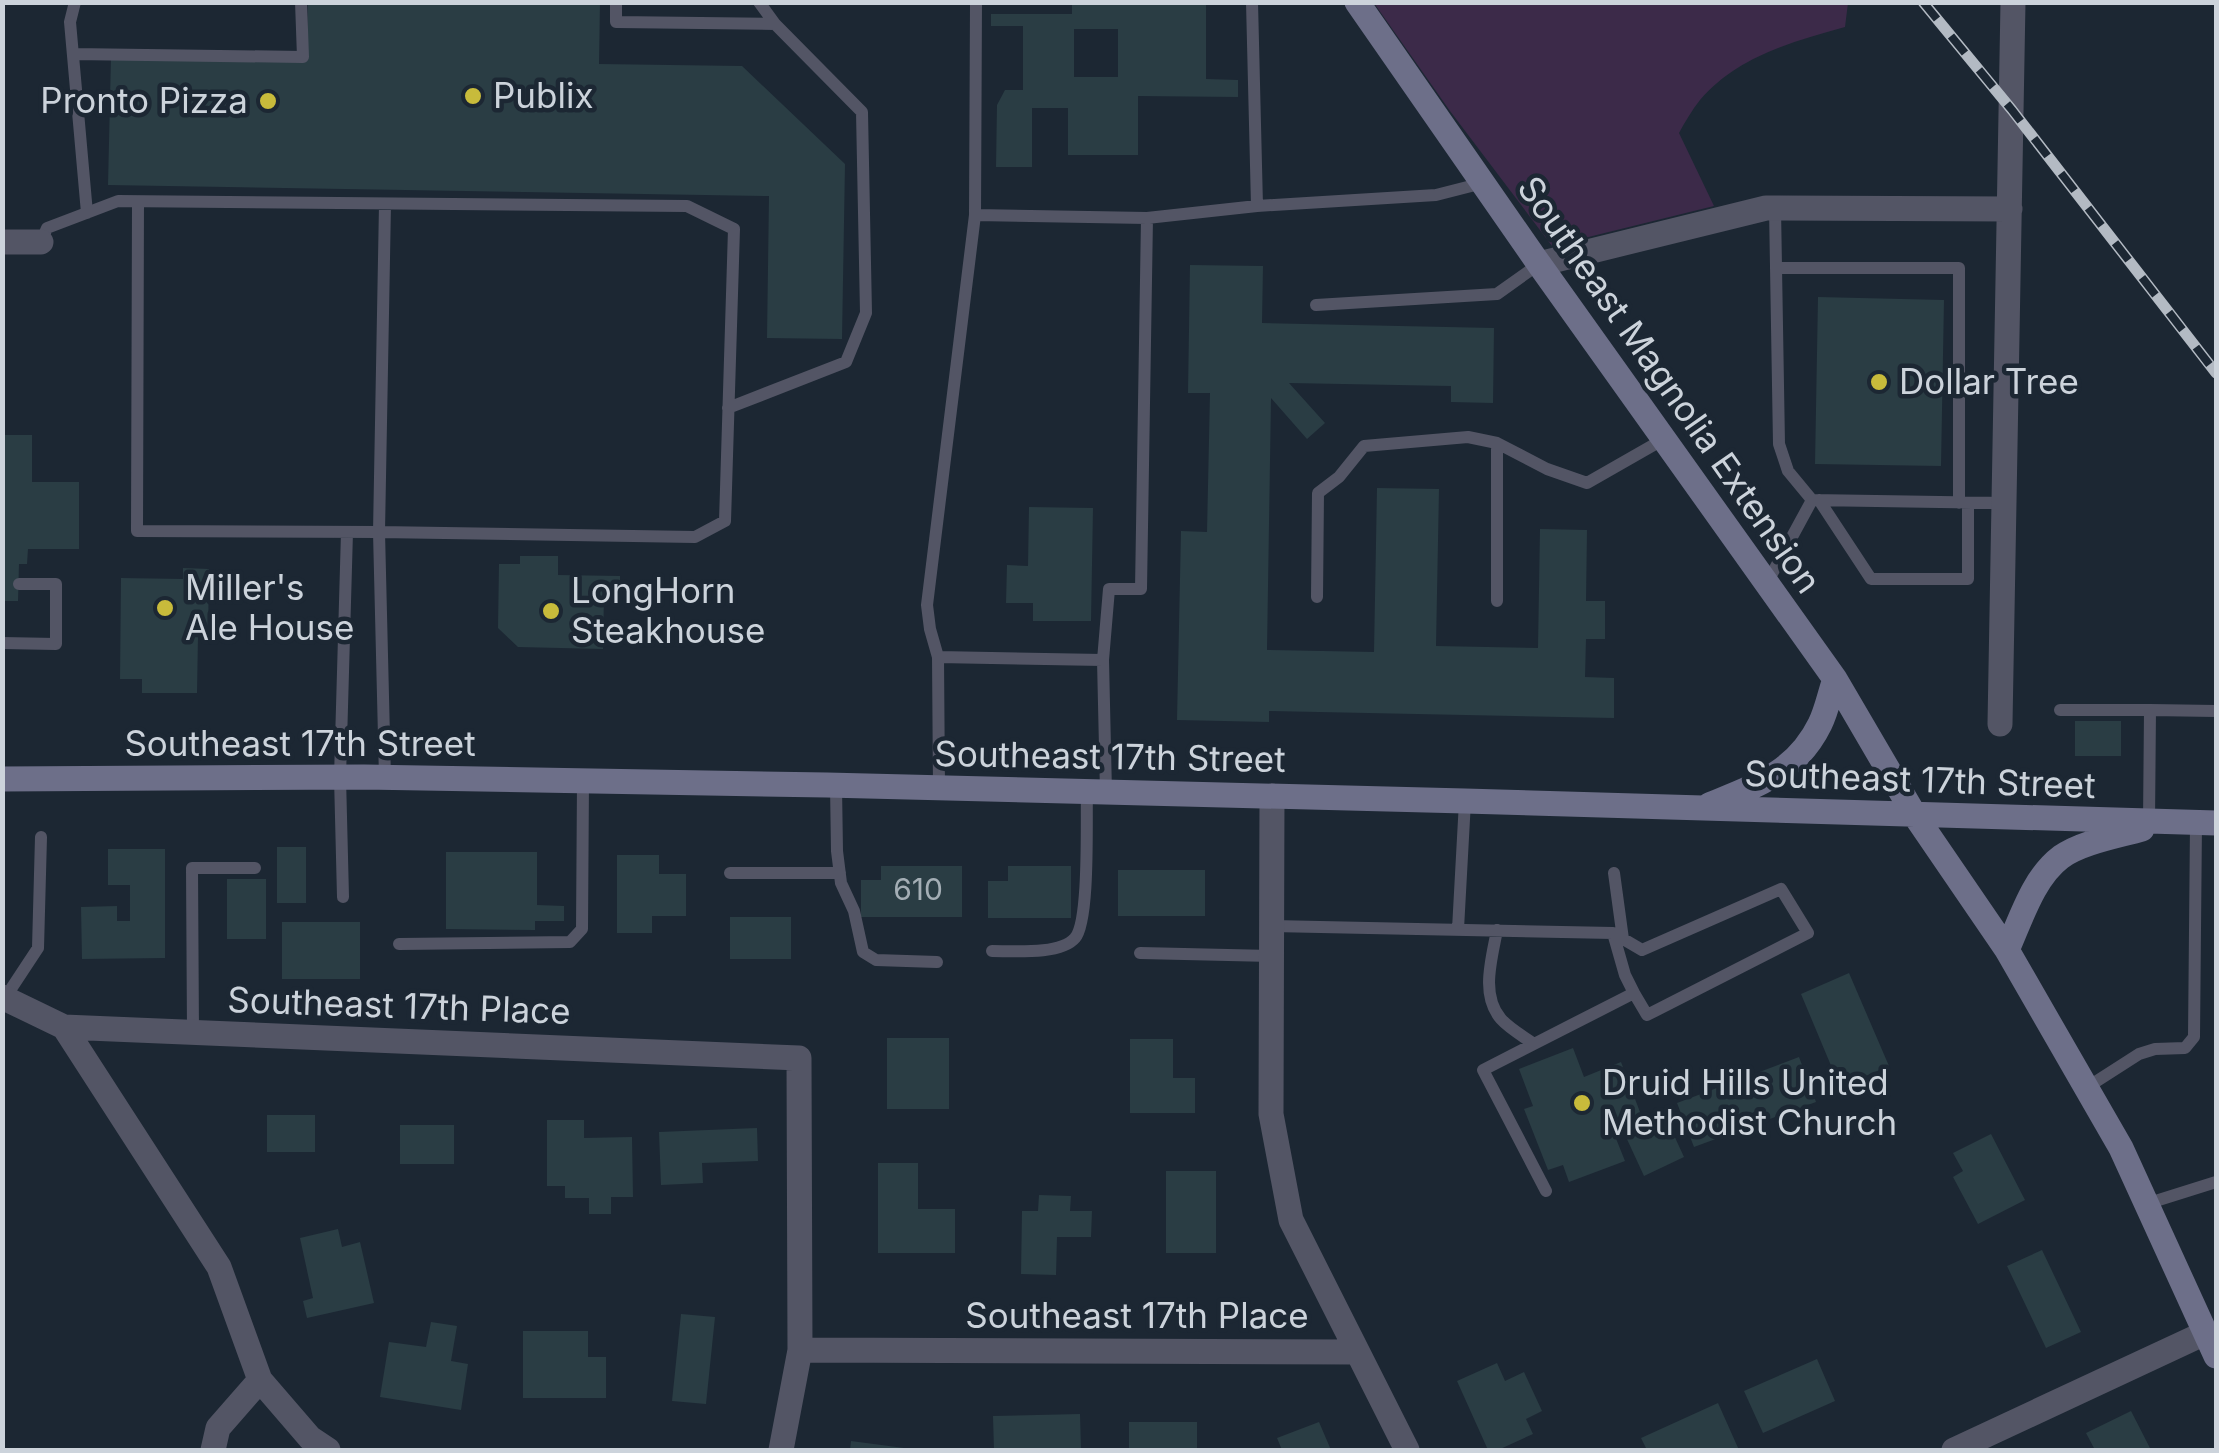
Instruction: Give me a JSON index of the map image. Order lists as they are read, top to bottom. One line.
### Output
{"streets":{"main road":["Southeast Magnolia Extension","Southeast 17th Street"],"street":["Southeast 17th Place"]},"crossings":[["Southeast Magnolia Extension","Southeast 17th Street"]],"places":["Publix","Pronto Pizza","Dollar Tree","Miller's Ale House","LongHorn Steakhouse","Druid Hills United Methodist Church"],"house_numbers":["610"]}
